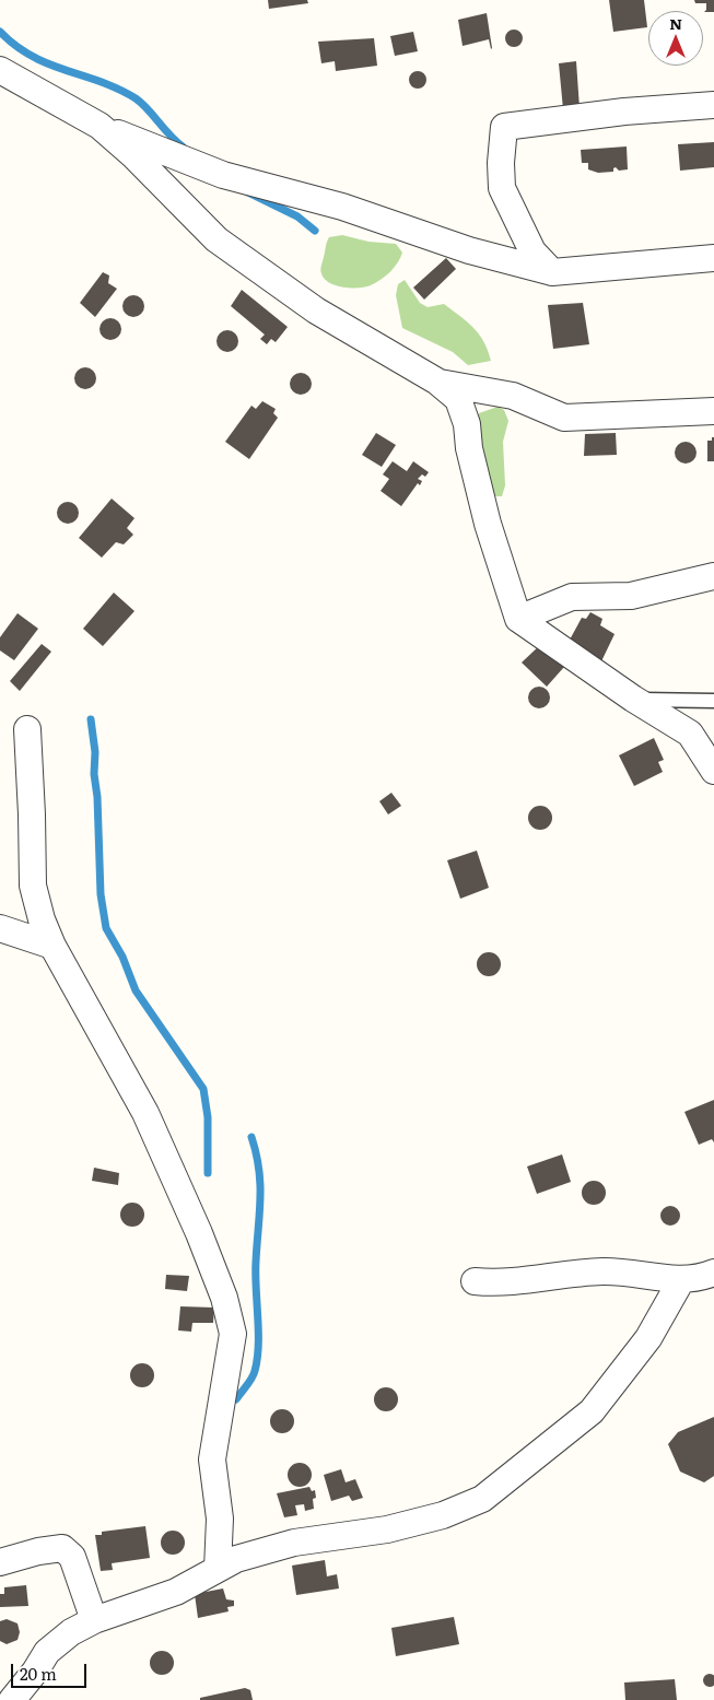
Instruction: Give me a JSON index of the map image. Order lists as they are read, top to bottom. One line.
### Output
{"scale_bar":"20 m","north":"top"}
